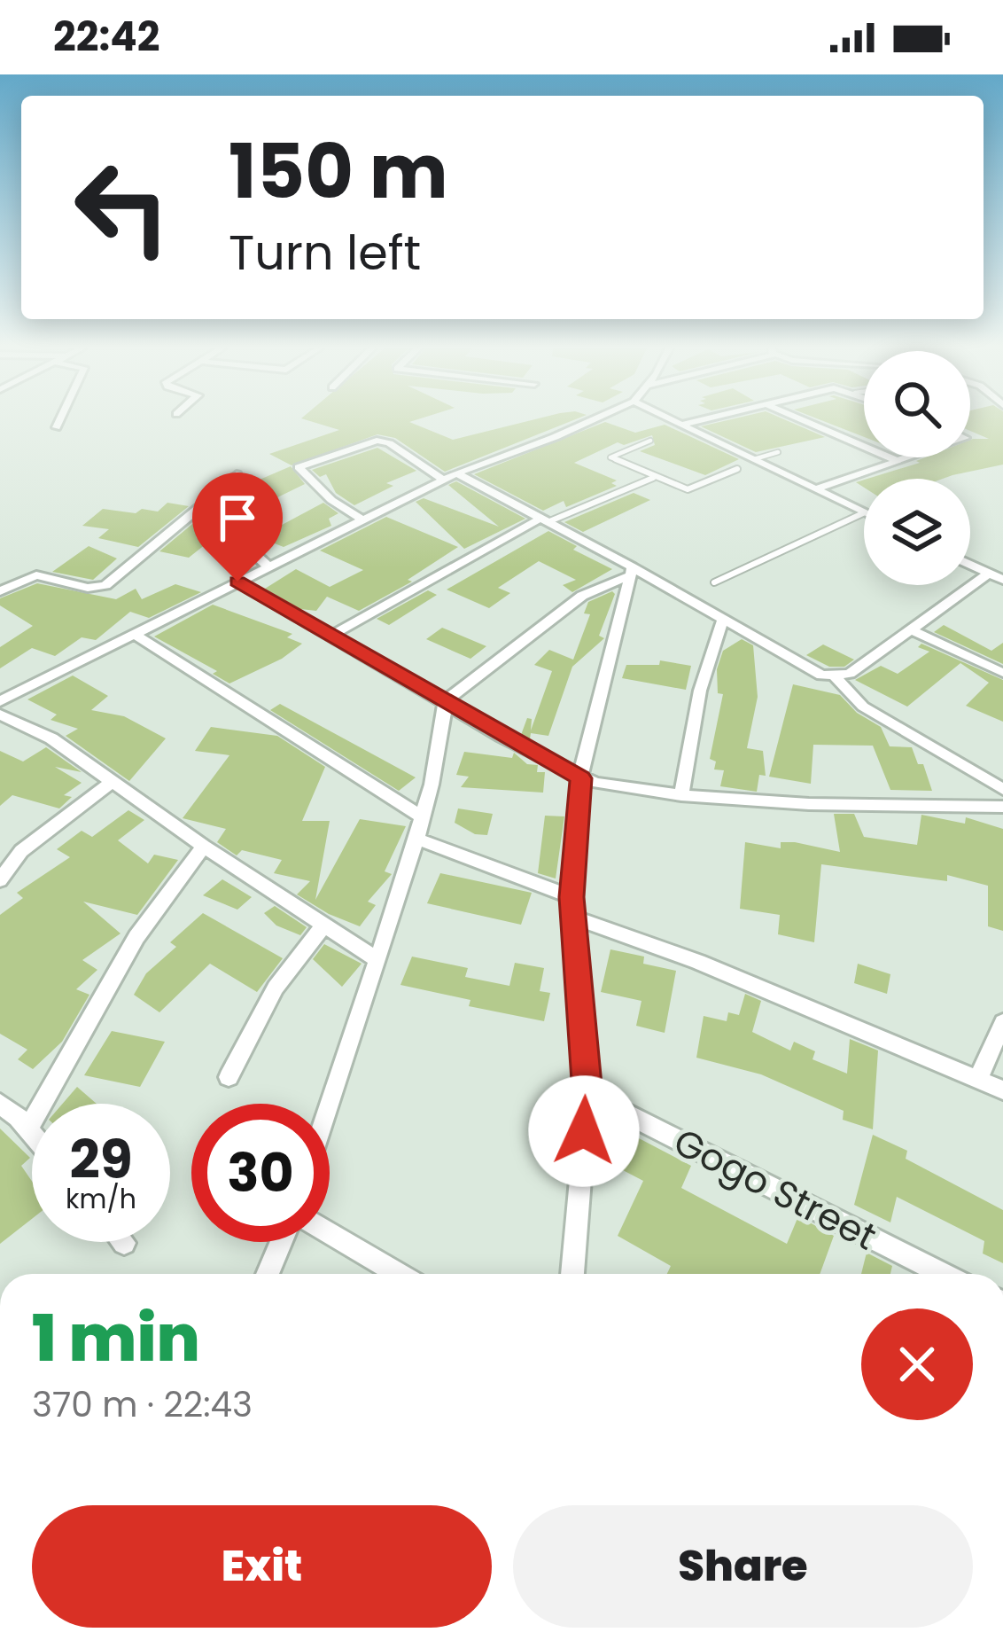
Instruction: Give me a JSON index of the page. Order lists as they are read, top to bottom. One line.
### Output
{"streets":{"street":["Gogo Street"]},"page":{"status":"22:42","turn":["150 m","Turn left"],"speed":"29 km/h","limit":"30","heading":["1 min","370 m · 22:43"],"buttons":["Exit","Share"]}}
